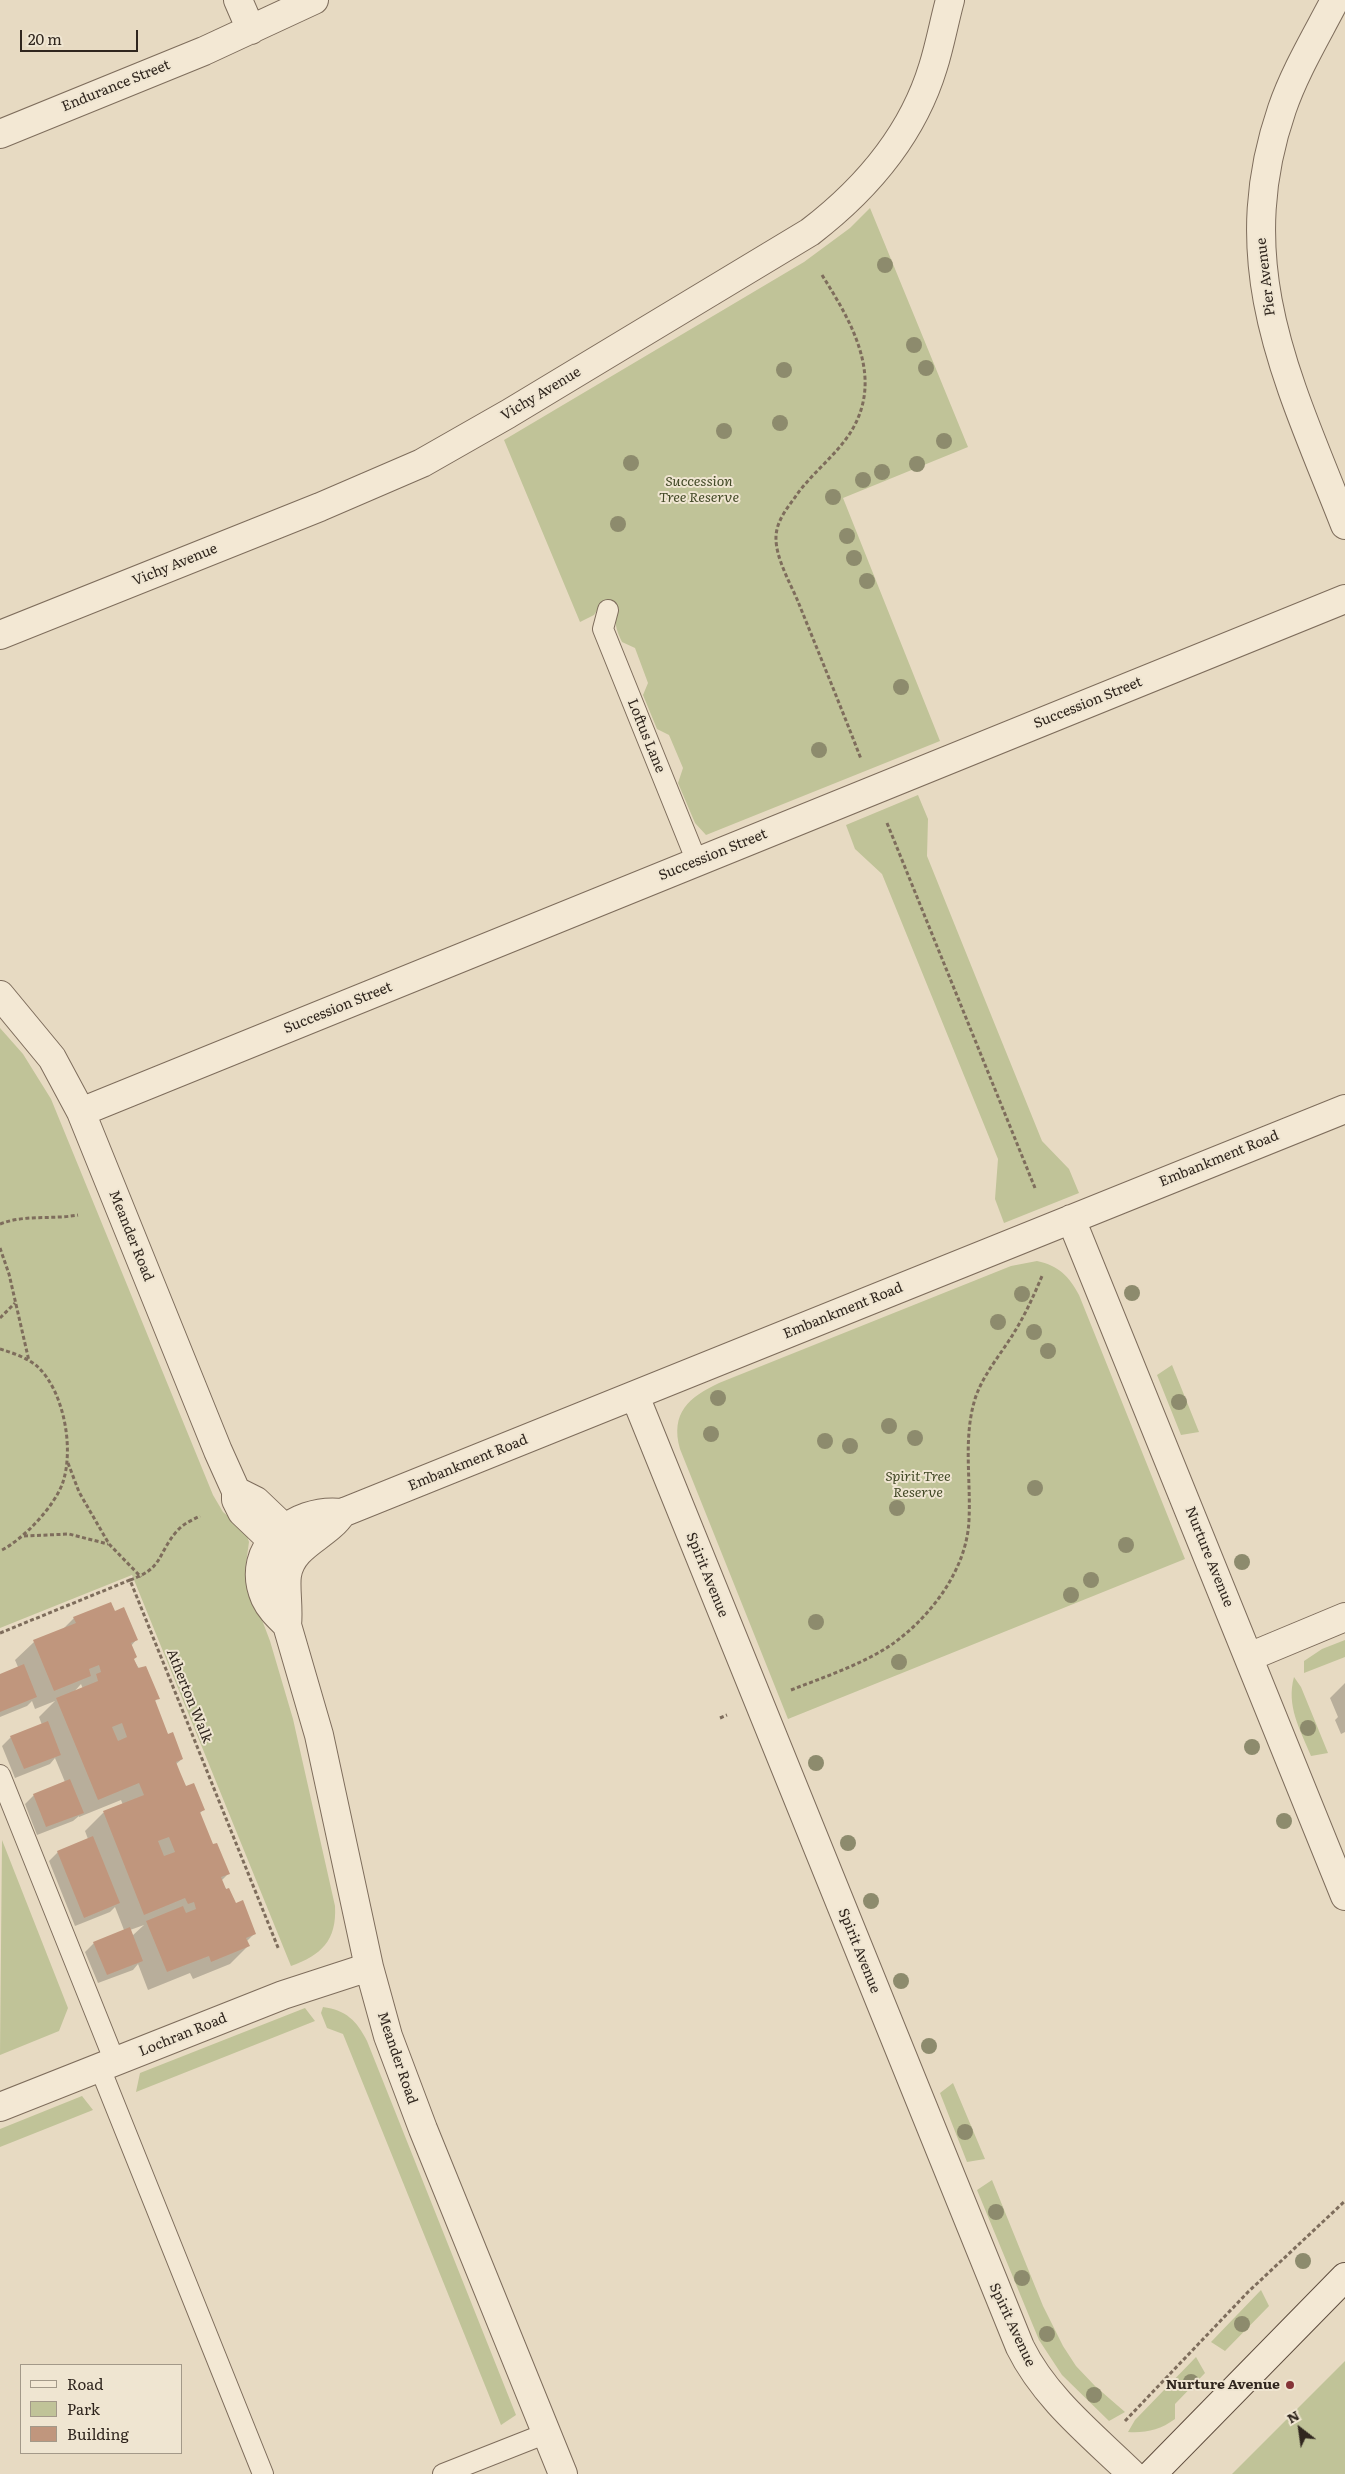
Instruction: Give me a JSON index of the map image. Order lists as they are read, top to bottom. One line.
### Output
{"streets":{"street":["Endurance Street","Pier Avenue","Vichy Avenue","Succession Street","Embankment Road","Meander Road","Nurture Avenue","Spirit Avenue","Lochran Road"],"lane":["Loftus Lane"],"path":["Atherton Walk"]},"crossings":[["Succession Street","Loftus Lane"],["Succession Street","Meander Road"],["Embankment Road","Meander Road"],["Embankment Road","Nurture Avenue"],["Embankment Road","Spirit Avenue"],["Meander Road","Lochran Road"]],"parks":["Succession Tree Reserve","Spirit Tree Reserve"],"places":["Nurture Avenue"],"legend":["Road","Park","Building"],"scale_bar":"20 m","north":"top left"}
